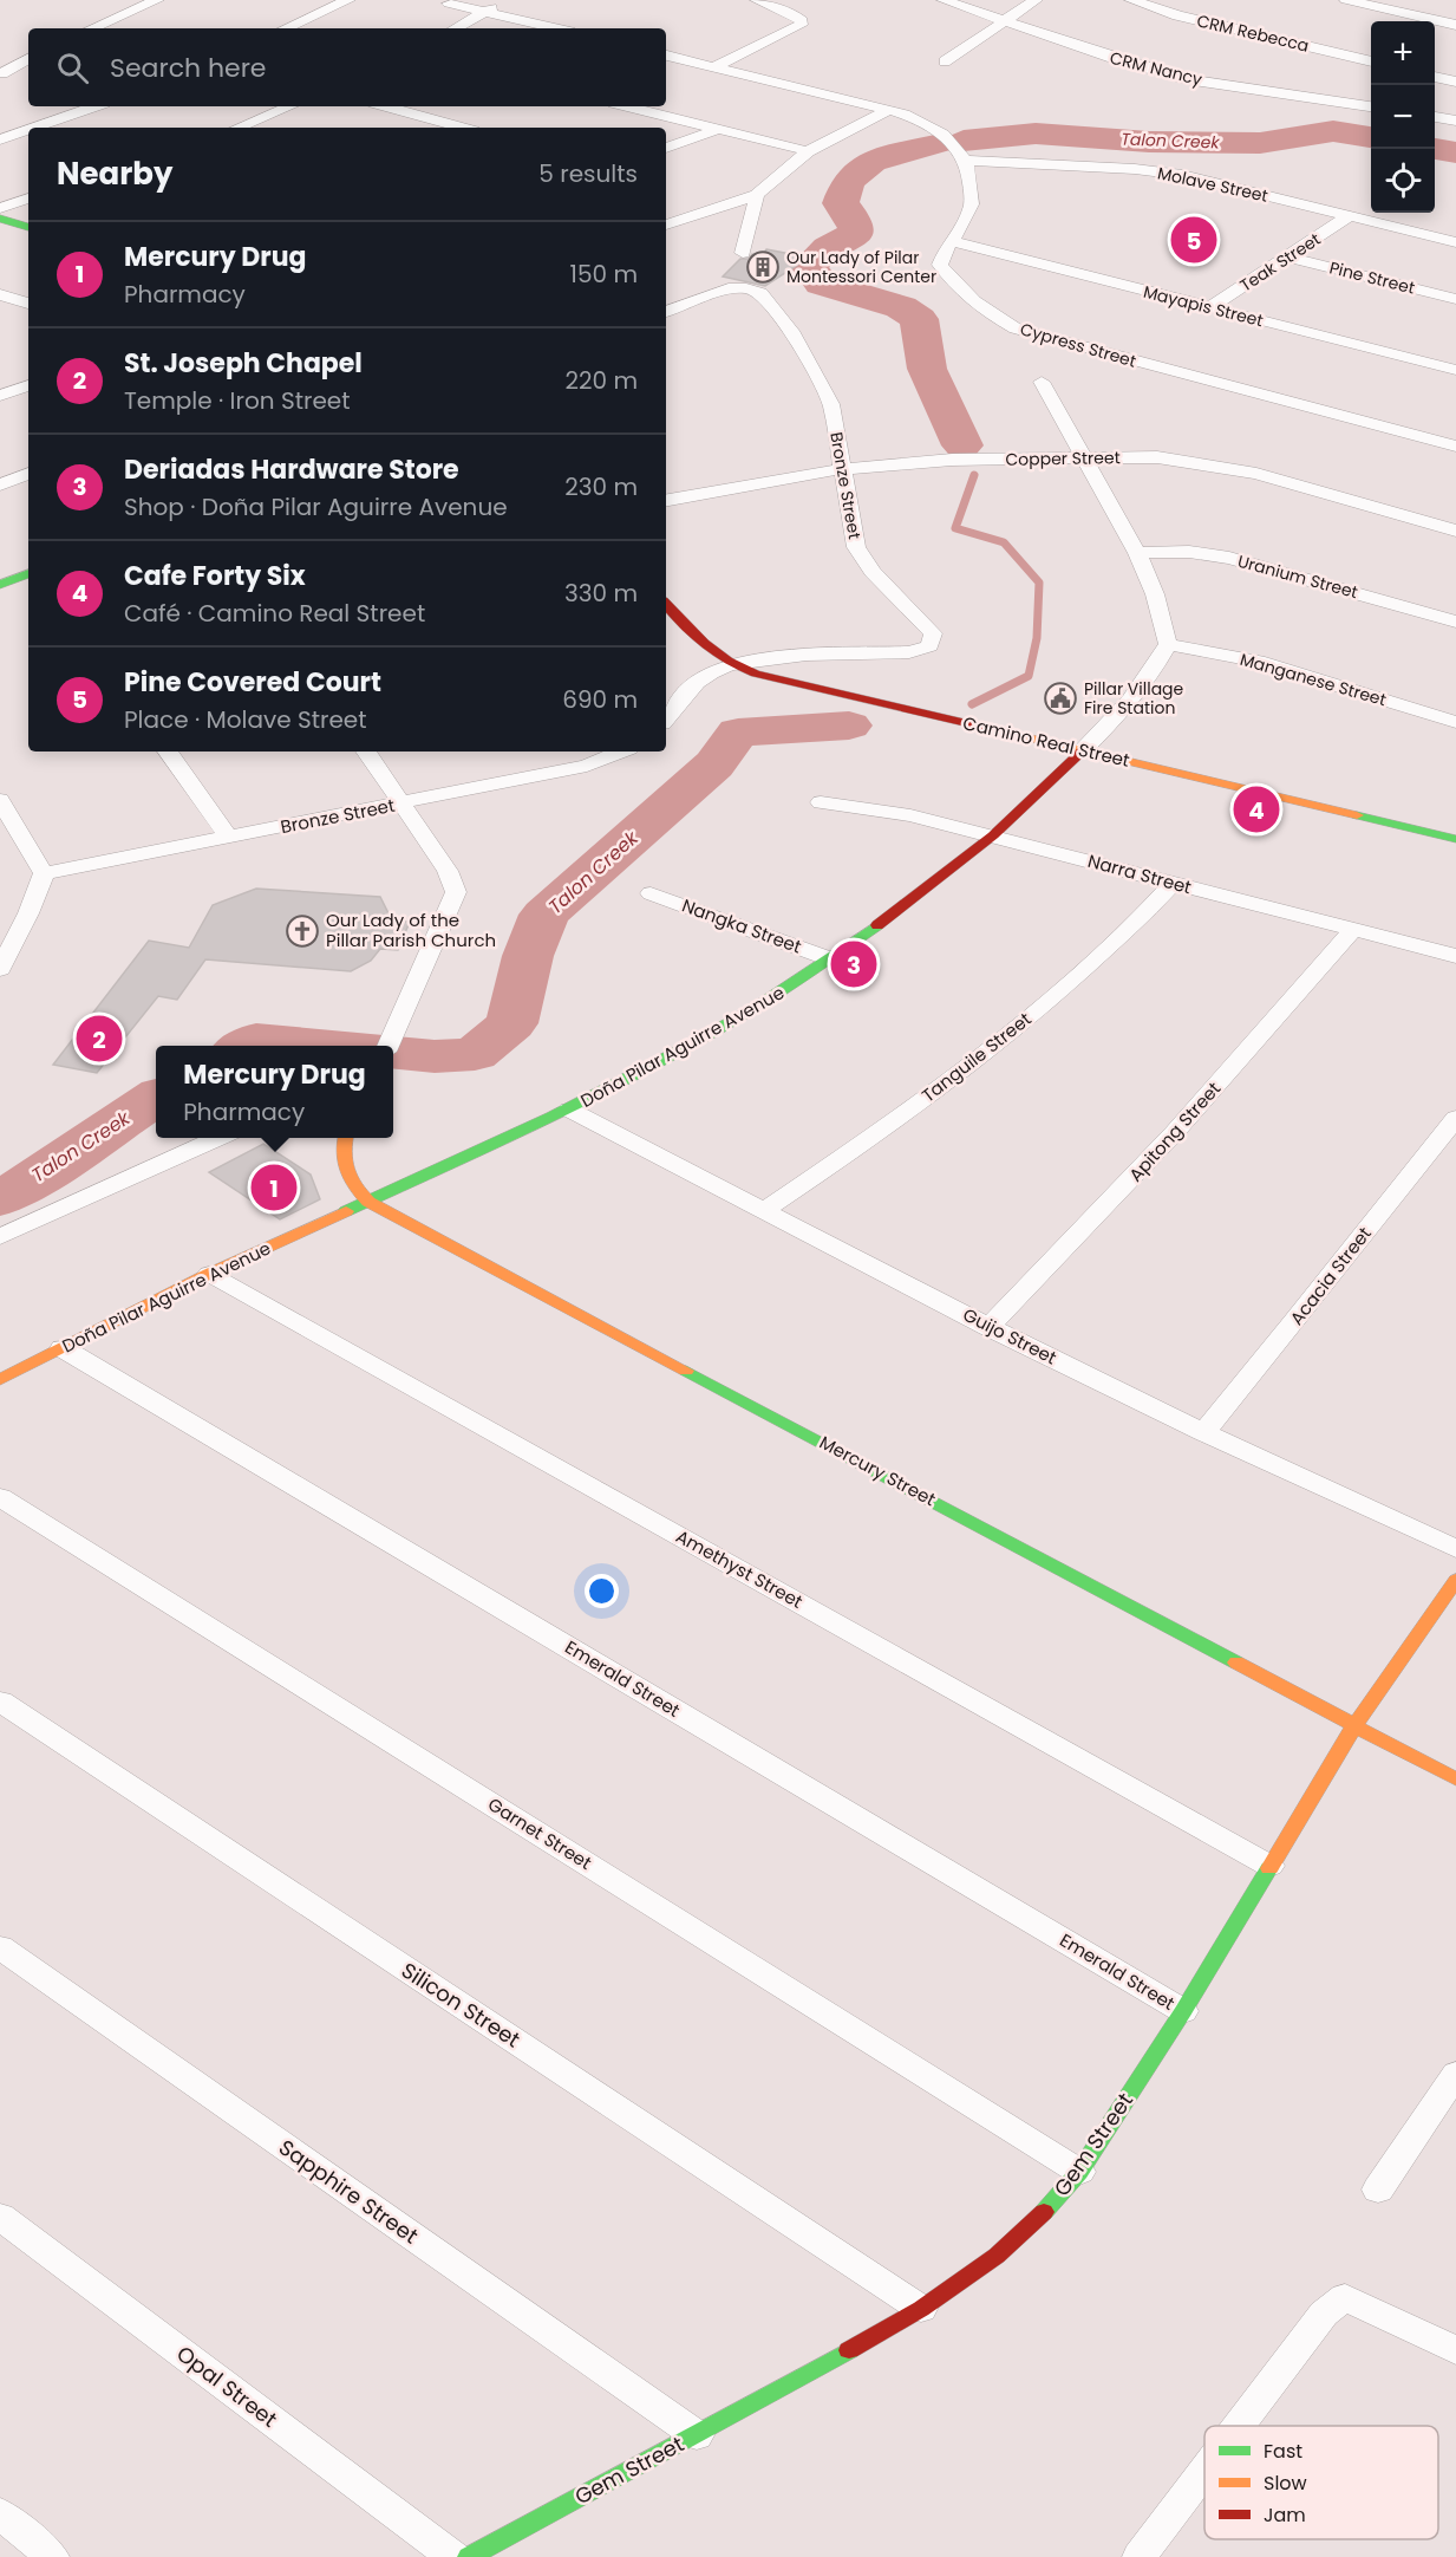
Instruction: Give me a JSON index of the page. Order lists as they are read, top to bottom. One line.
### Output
{"streets":{"street":["CRM Rebecca","CRM Nancy","Molave Street","Teak Street","Pine Street","Mayapis Street","Cypress Street","Copper Street","Bronze Street","Uranium Street","Manganese Street","Camino Real Street","Narra Street","Nangka Street","Doña Pilar Aguirre Avenue","Tanguile Street","Apitong Street","Acacia Street","Guijo Street","Mercury Street","Amethyst Street","Emerald Street","Garnet Street","Silicon Street","Gem Street","Sapphire Street","Opal Street"]},"crossings":[["Molave Street","Teak Street"],["Molave Street","Cypress Street"],["Teak Street","Pine Street"],["Teak Street","Mayapis Street"],["Mayapis Street","Cypress Street"],["Copper Street","Bronze Street"],["Bronze Street","Camino Real Street"],["Manganese Street","Doña Pilar Aguirre Avenue"],["Camino Real Street","Doña Pilar Aguirre Avenue"],["Narra Street","Doña Pilar Aguirre Avenue"],["Narra Street","Tanguile Street"],["Narra Street","Apitong Street"],["Nangka Street","Doña Pilar Aguirre Avenue"],["Doña Pilar Aguirre Avenue","Guijo Street"],["Doña Pilar Aguirre Avenue","Mercury Street"],["Doña Pilar Aguirre Avenue","Amethyst Street"],["Doña Pilar Aguirre Avenue","Emerald Street"],["Tanguile Street","Guijo Street"],["Apitong Street","Guijo Street"],["Acacia Street","Guijo Street"],["Mercury Street","Gem Street"],["Amethyst Street","Gem Street"],["Emerald Street","Gem Street"],["Garnet Street","Gem Street"],["Silicon Street","Gem Street"],["Gem Street","Sapphire Street"]],"water":["Talon Creek"],"places":{"building":["Our Lady of Pilar Montessori Center"],"public building":["Pillar Village Fire Station"],"church":["Our Lady of the Pillar Parish Church"]},"legend":["Fast","Slow","Jam"],"page":{"map_buttons":["+","−"],"search":"Search here","heading":["Nearby","5 results"],"pins":["5","4","3","2","1"],"list":[{"mark":"1","name":"Mercury Drug","note":"Pharmacy","value":"150 m"},{"mark":"2","name":"St. Joseph Chapel","note":"Temple · Iron Street","value":"220 m"},{"mark":"3","name":"Deriadas Hardware Store","note":"Shop · Doña Pilar Aguirre Avenue","value":"230 m"},{"mark":"4","name":"Cafe Forty Six","note":"Café · Camino Real Street","value":"330 m"},{"mark":"5","name":"Pine Covered Court","note":"Place · Molave Street","value":"690 m"}],"popup":["Mercury Drug","Pharmacy"]}}
